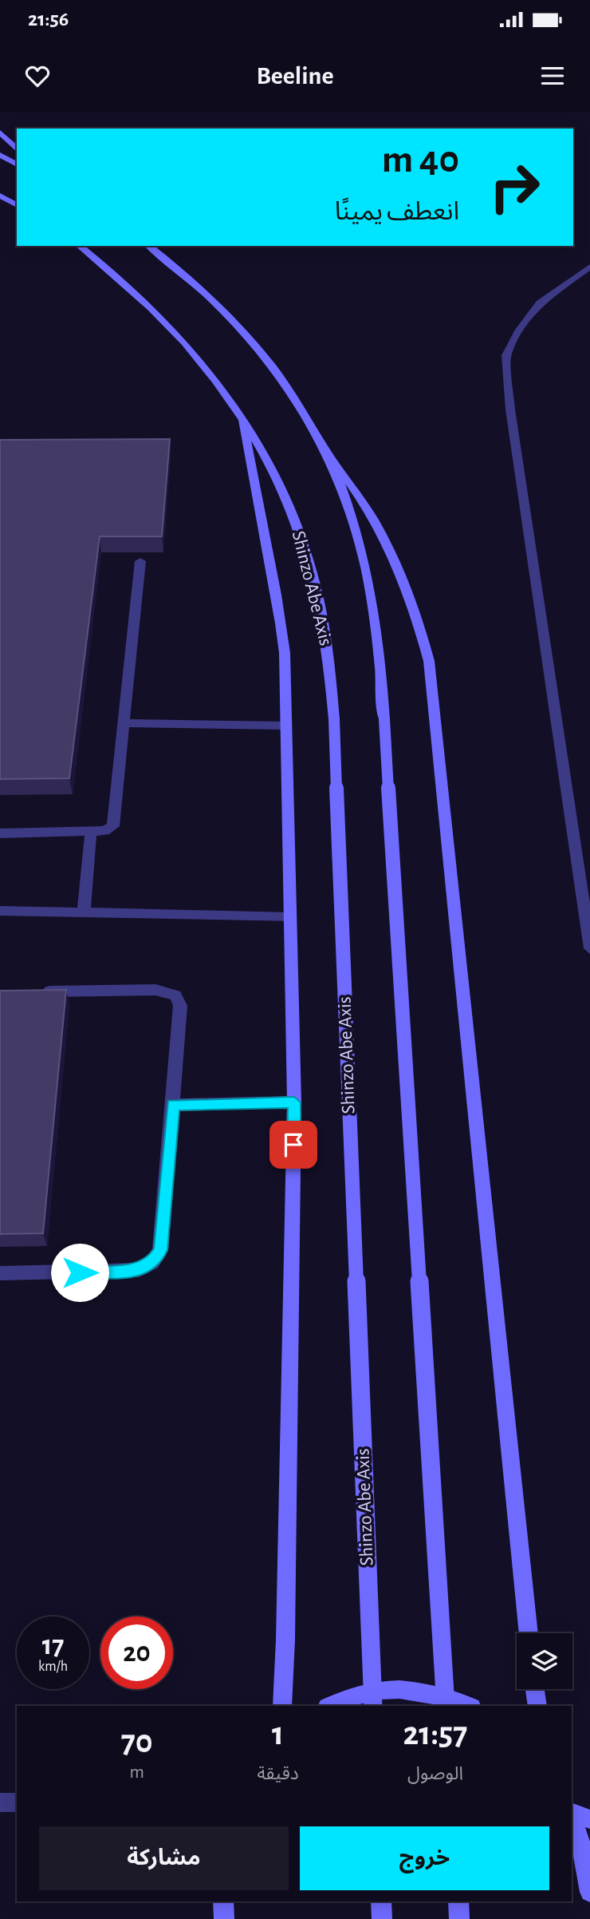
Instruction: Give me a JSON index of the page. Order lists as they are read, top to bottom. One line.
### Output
{"streets":{"main road":["Shinzo Abe Axis"]},"page":{"status":"21:56","header":"Beeline","turn":["40 m","انعطف يمينًا"],"speed":"17 km/h","limit":"20","eta":["21:57","الوصول","1","دقيقة","70","m"],"buttons":["خروج","مشاركة"]}}
